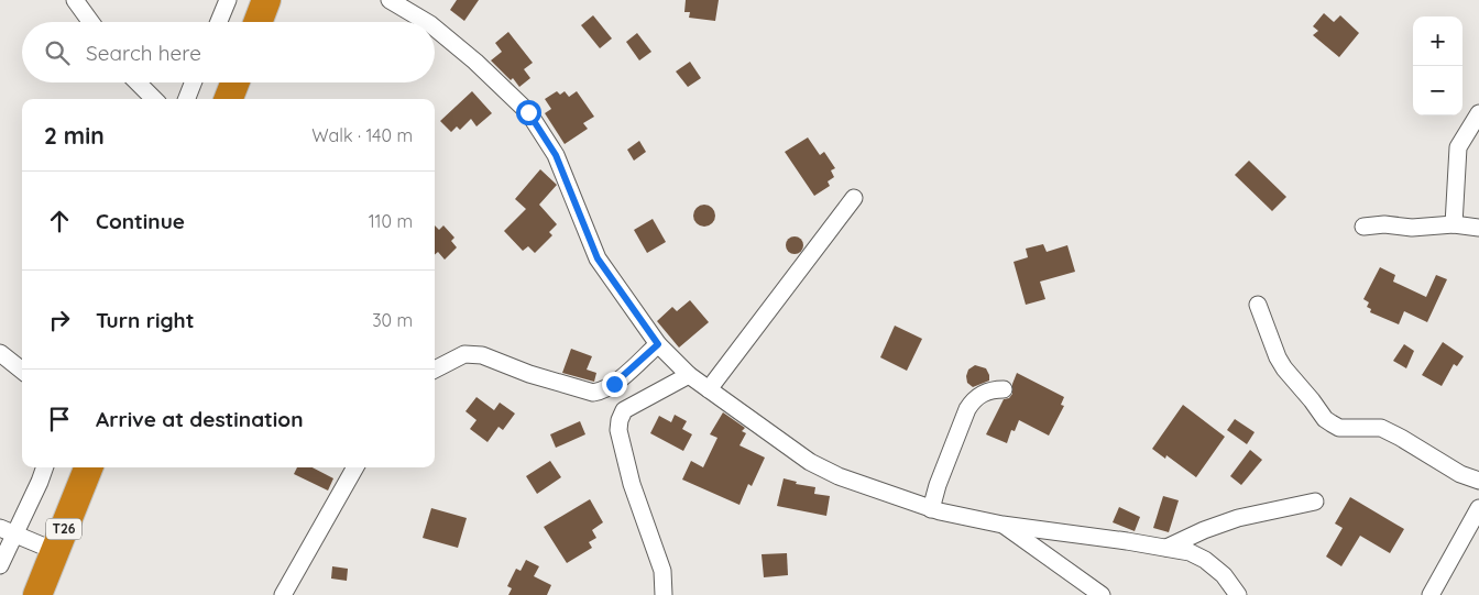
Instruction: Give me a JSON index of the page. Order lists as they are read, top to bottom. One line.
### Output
{"streets":{"highway":["T26"]},"page":{"map_buttons":["+","−"],"search":"Search here","heading":["2 min","Walk · 140 m"],"list":[["Continue","110 m"],["Turn right","30 m"],"Arrive at destination"]}}
